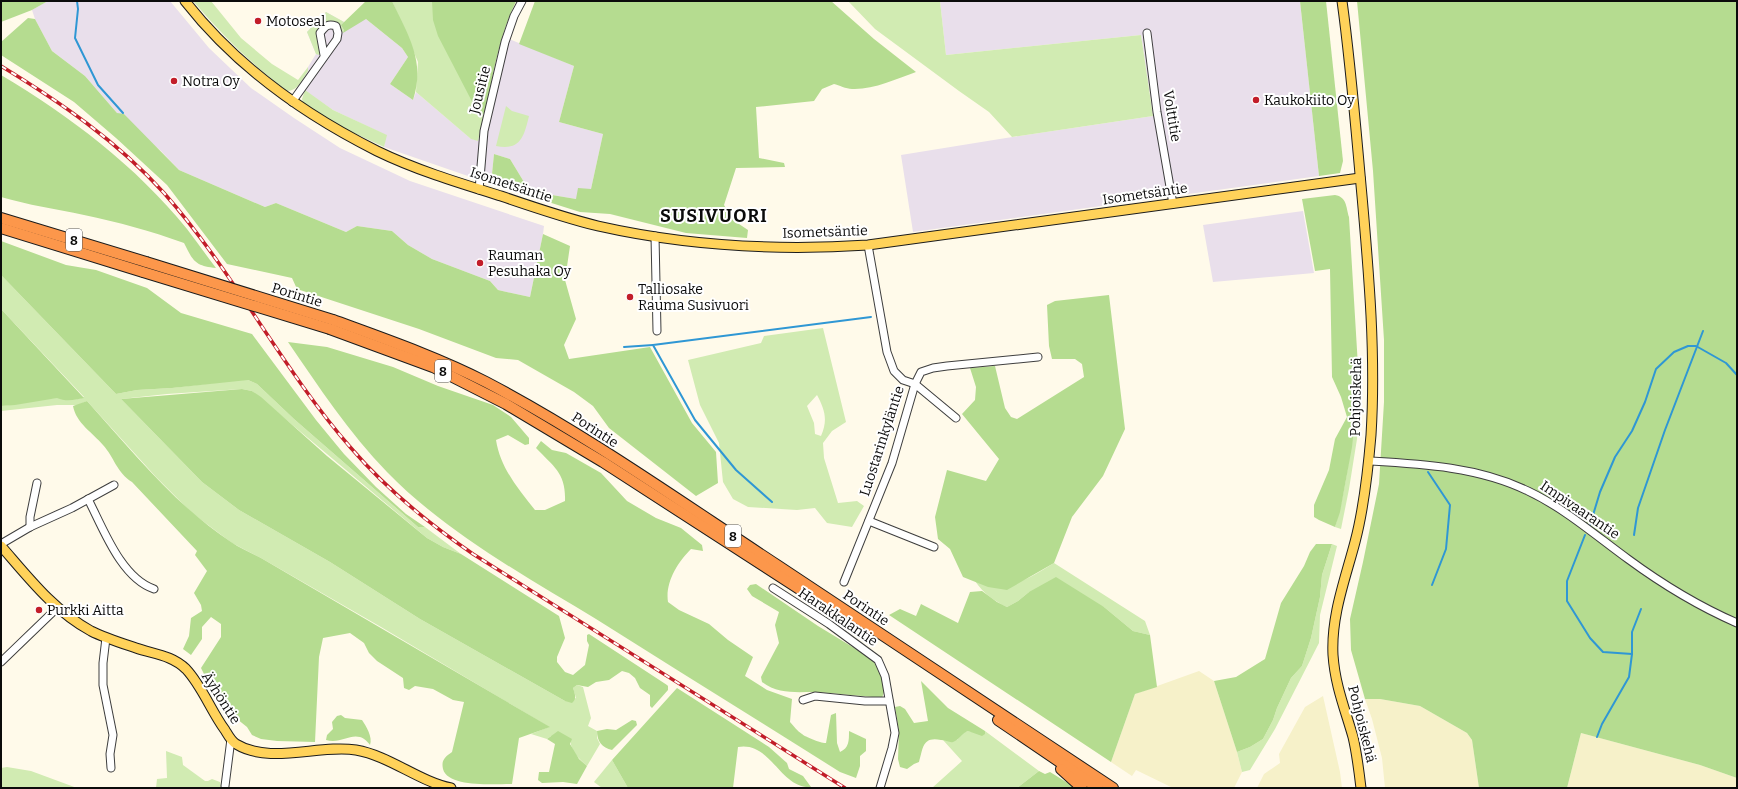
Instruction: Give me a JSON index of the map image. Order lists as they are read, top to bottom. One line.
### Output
{"streets":{"highway":["8","Porintie"],"main road":["Isometsäntie","Pohjoiskehä","Äyhöntie"],"street":["Jousitie","Volttitie","Luostarinkyläntie","Impivaarantie","Harakkalantie"]},"crossings":[["Jousitie","Isometsäntie"],["Volttitie","Isometsäntie"],["Isometsäntie","Pohjoiskehä"],["Isometsäntie","Luostarinkyläntie"],["Pohjoiskehä","Impivaarantie"]],"districts":["SUSIVUORI"],"places":["Motoseal","Notra Oy","Kaukokiito Oy","Rauman Pesuhaka Oy","Talliosake Rauma Susivuori","Purkki Aitta"]}
